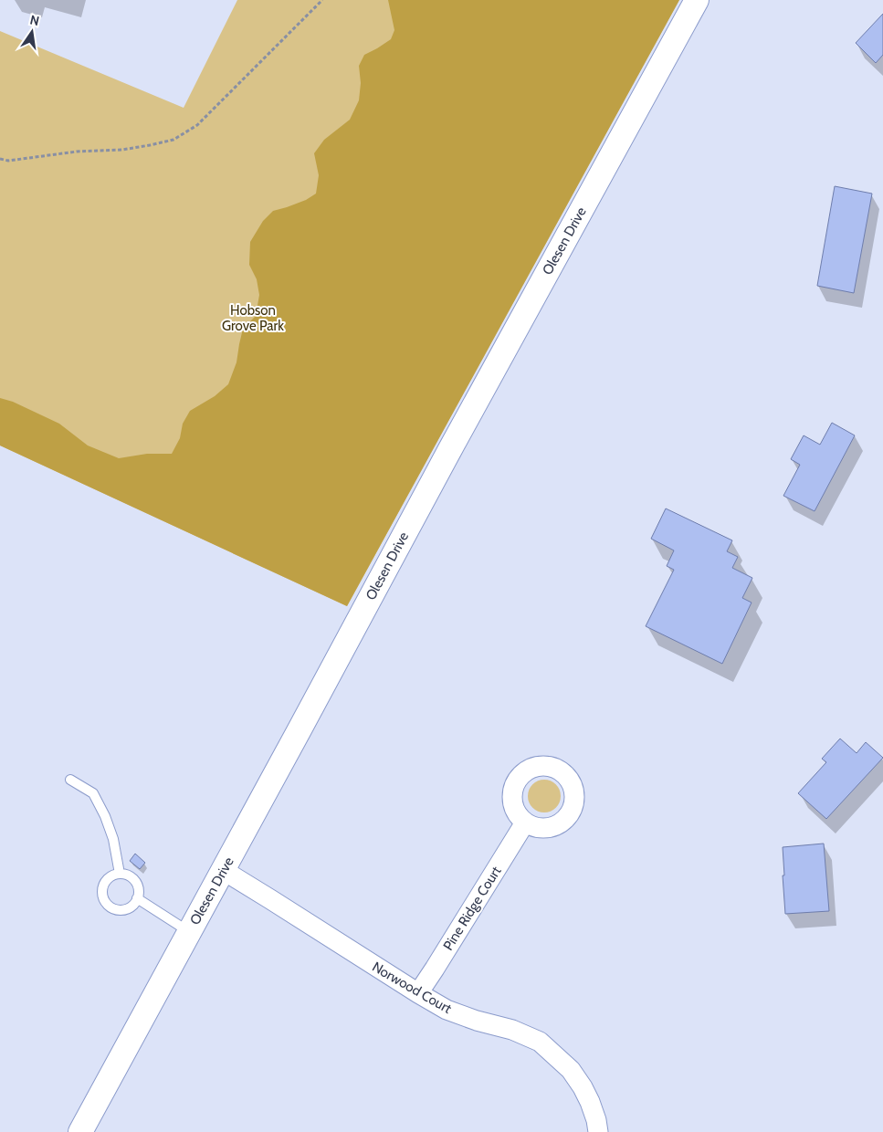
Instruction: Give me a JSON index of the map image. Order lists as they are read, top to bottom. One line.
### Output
{"streets":{"street":["Olesen Drive","Pine Ridge Court","Norwood Court"]},"crossings":[["Olesen Drive","Norwood Court"],["Pine Ridge Court","Norwood Court"]],"parks":["Hobson Grove Park"],"north":"top"}
